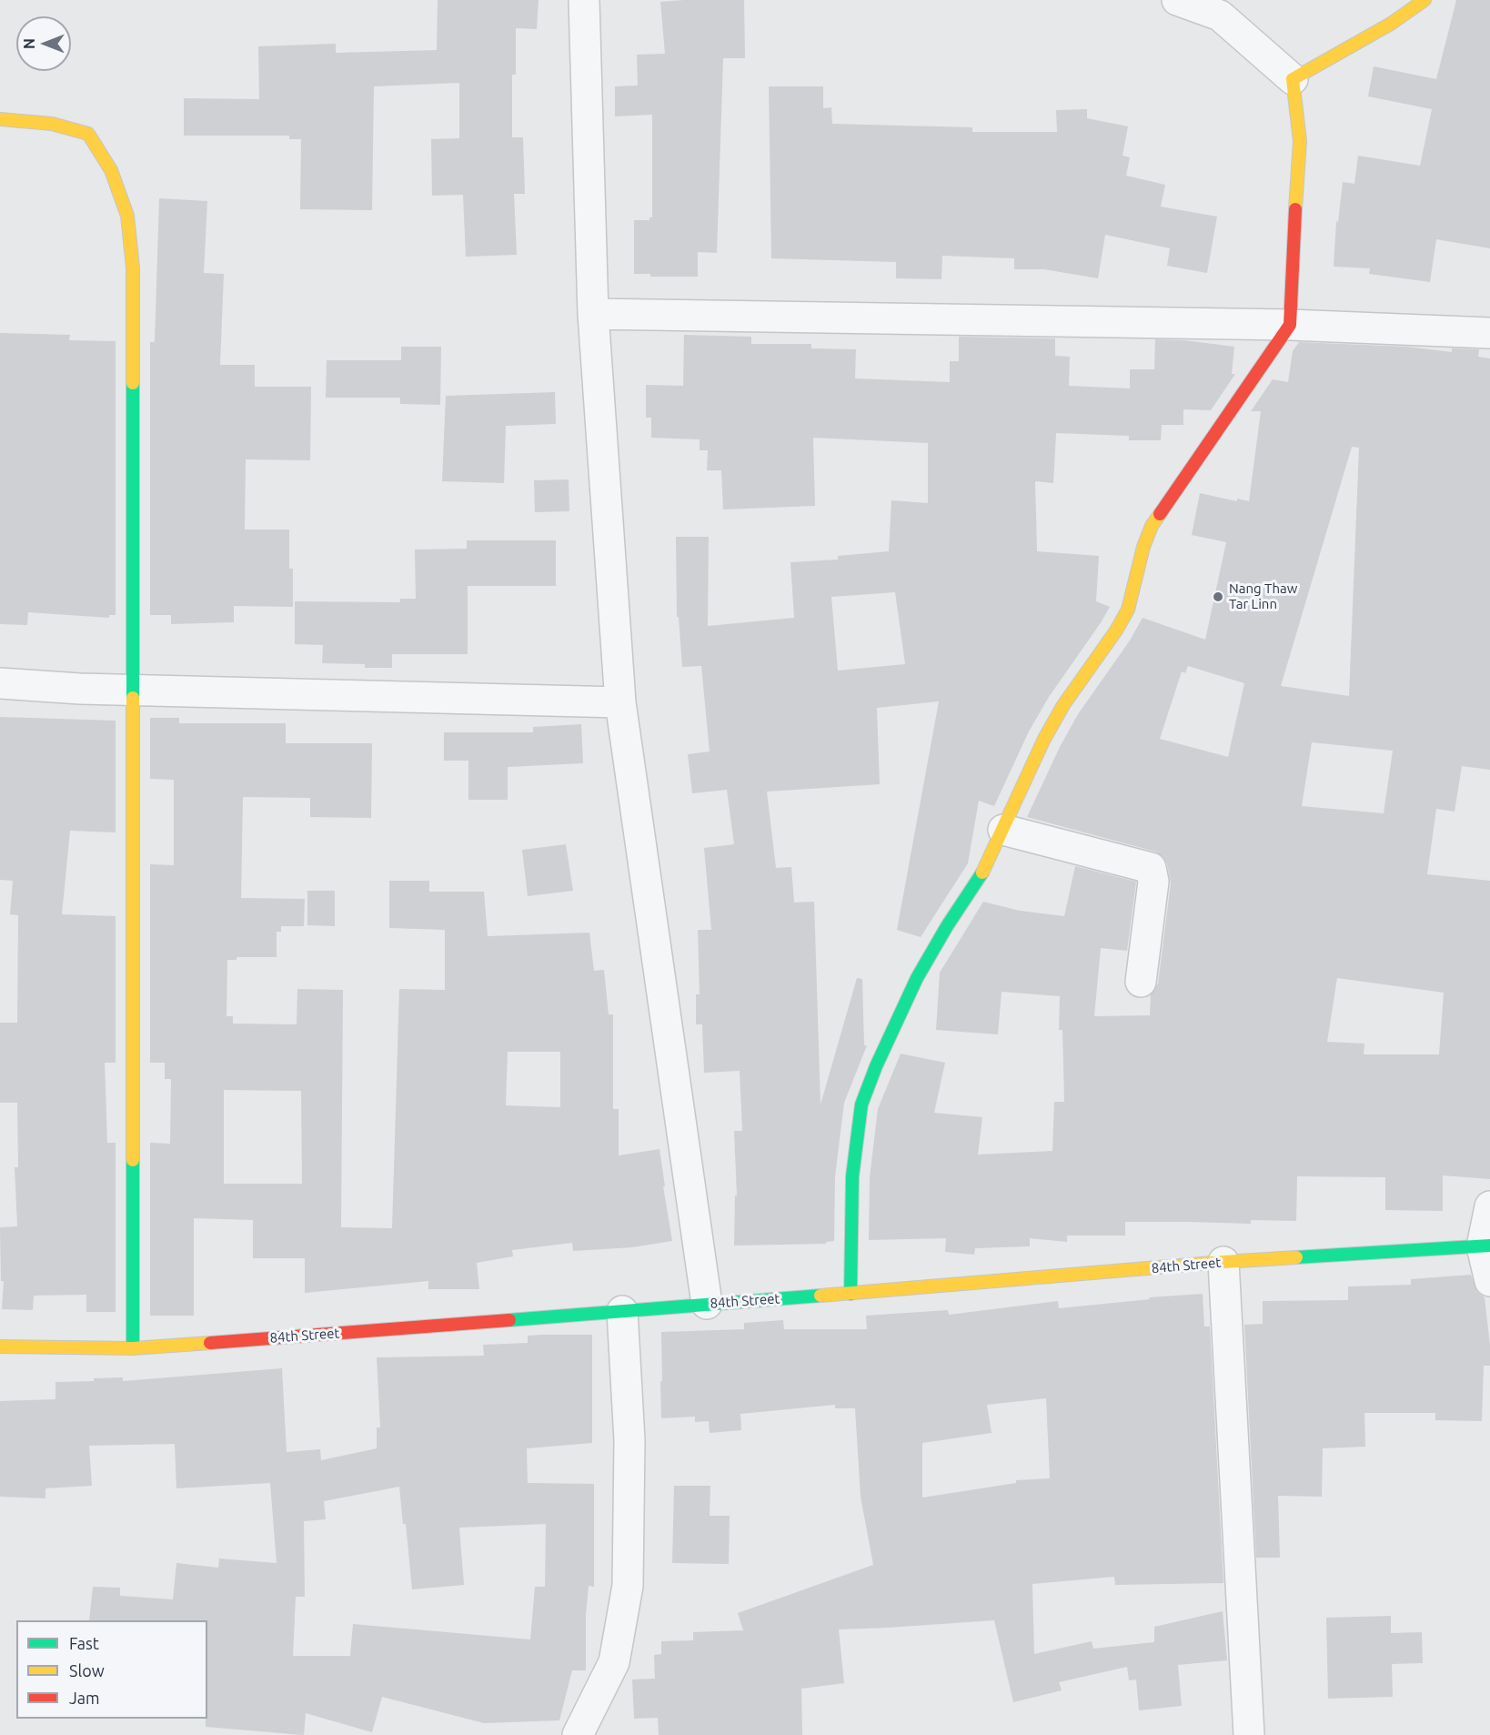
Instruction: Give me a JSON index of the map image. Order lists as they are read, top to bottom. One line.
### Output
{"streets":{"street":["84th Street"]},"places":["Nang Thaw Tar Linn"],"legend":["Fast","Slow","Jam"],"north":"left"}
